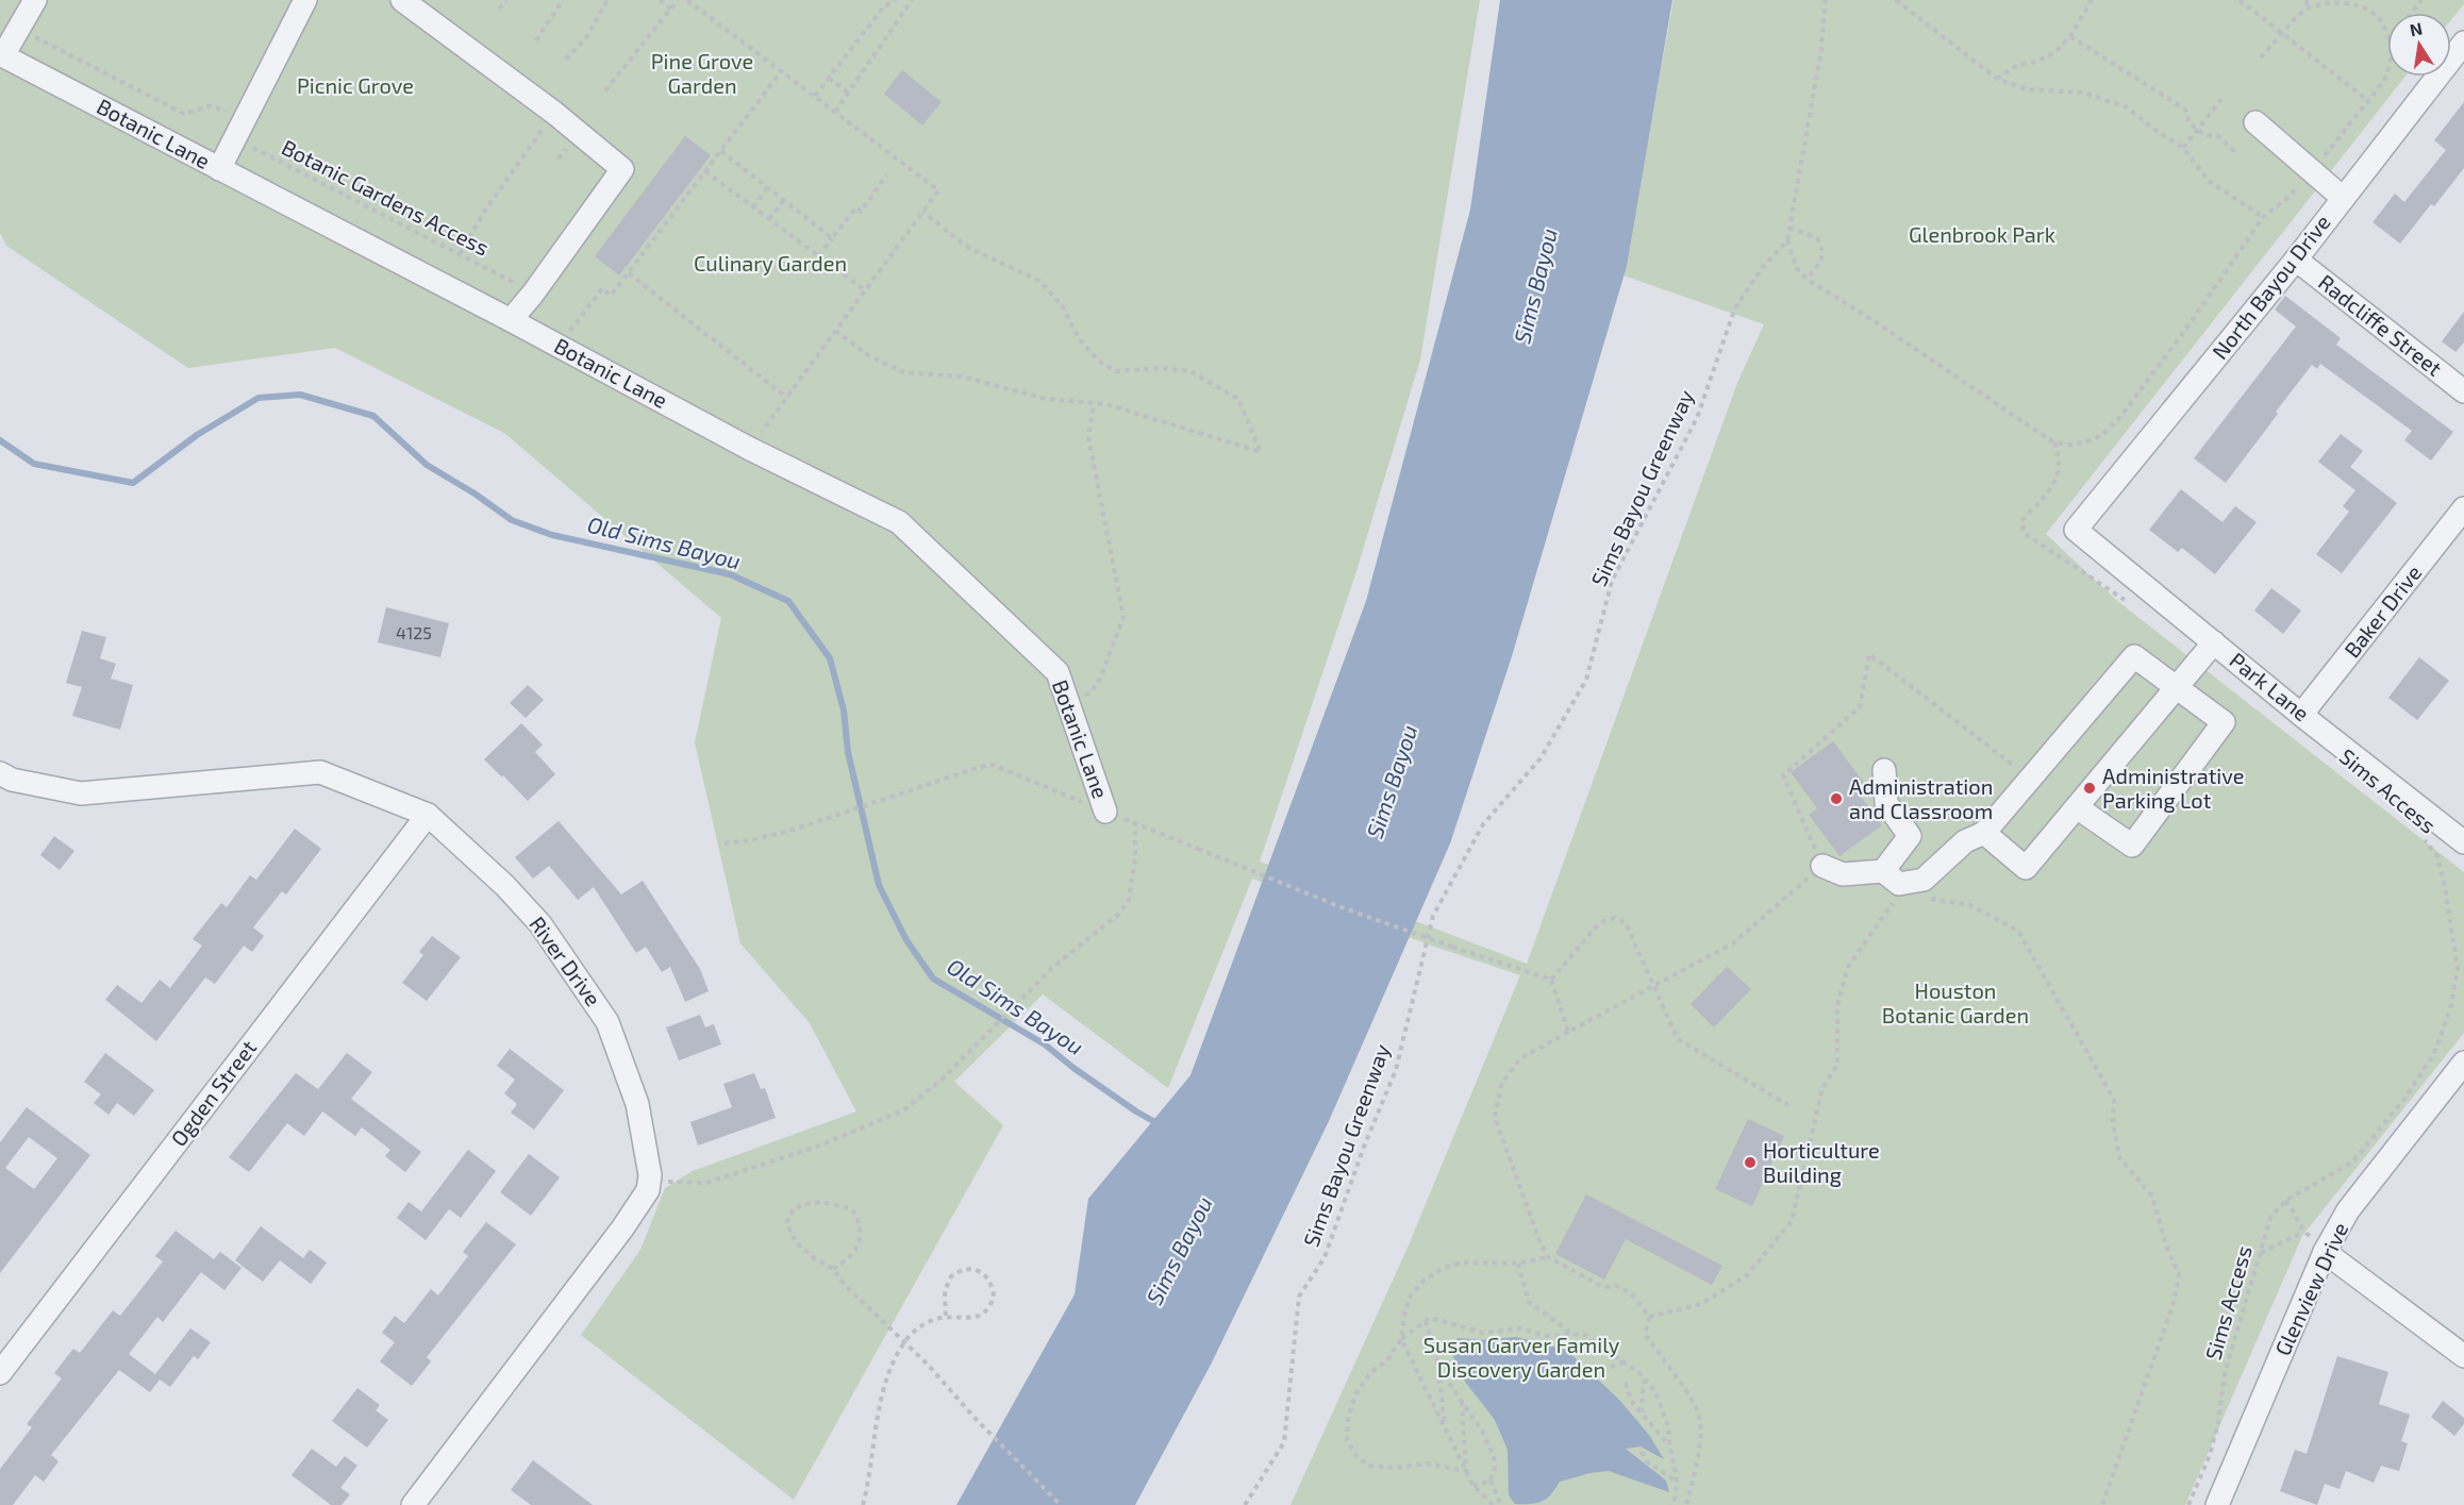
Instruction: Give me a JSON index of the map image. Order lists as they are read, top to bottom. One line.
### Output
{"streets":{"street":["Botanic Lane","North Bayou Drive","Radcliffe Street","Baker Drive","Park Lane","River Drive","Ogden Street","Glenview Drive"],"path":["Botanic Gardens Access","Sims Bayou Greenway","Sims Access"]},"crossings":[["North Bayou Drive","Radcliffe Street"],["North Bayou Drive","Park Lane"],["Baker Drive","Park Lane"],["River Drive","Ogden Street"]],"water":["Sims Bayou","Old Sims Bayou"],"parks":["Pine Grove Garden","Picnic Grove","Glenbrook Park","Culinary Garden","Houston Botanic Garden","Susan Garver Family Discovery Garden"],"places":["Administrative Parking Lot","Administration and Classroom","Horticulture Building"],"house_numbers":["4125"],"north":"top"}
